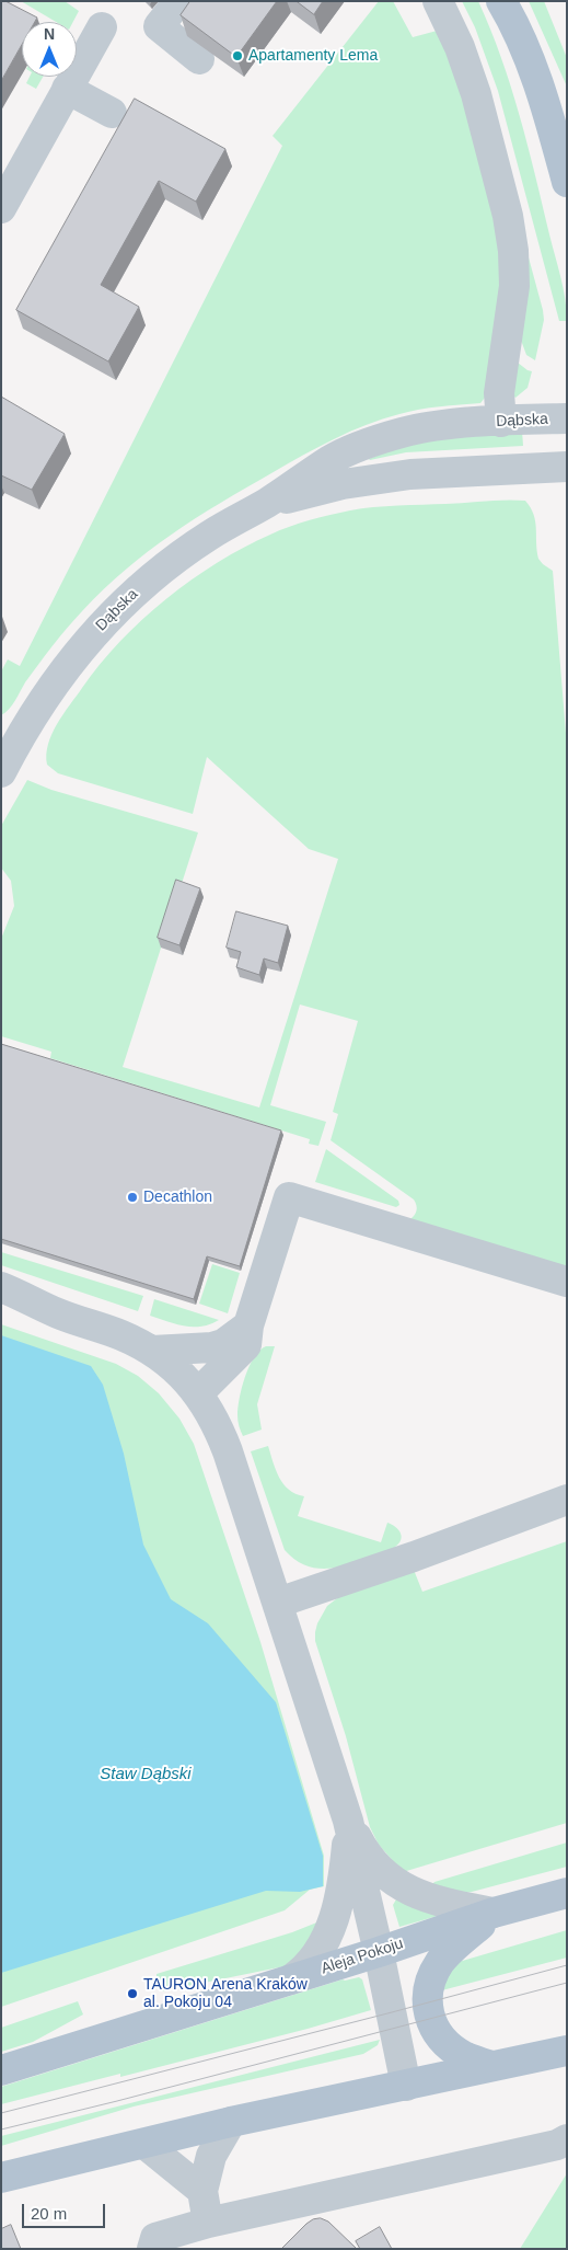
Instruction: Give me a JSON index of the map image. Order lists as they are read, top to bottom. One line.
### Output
{"streets":{"main road":["Aleja Pokoju"],"street":["Dąbska"]},"water":["Staw Dąbski"],"places":["Apartamenty Lema","Decathlon","TAURON Arena Kraków al. Pokoju 04"],"scale_bar":"20 m","north":"top"}
